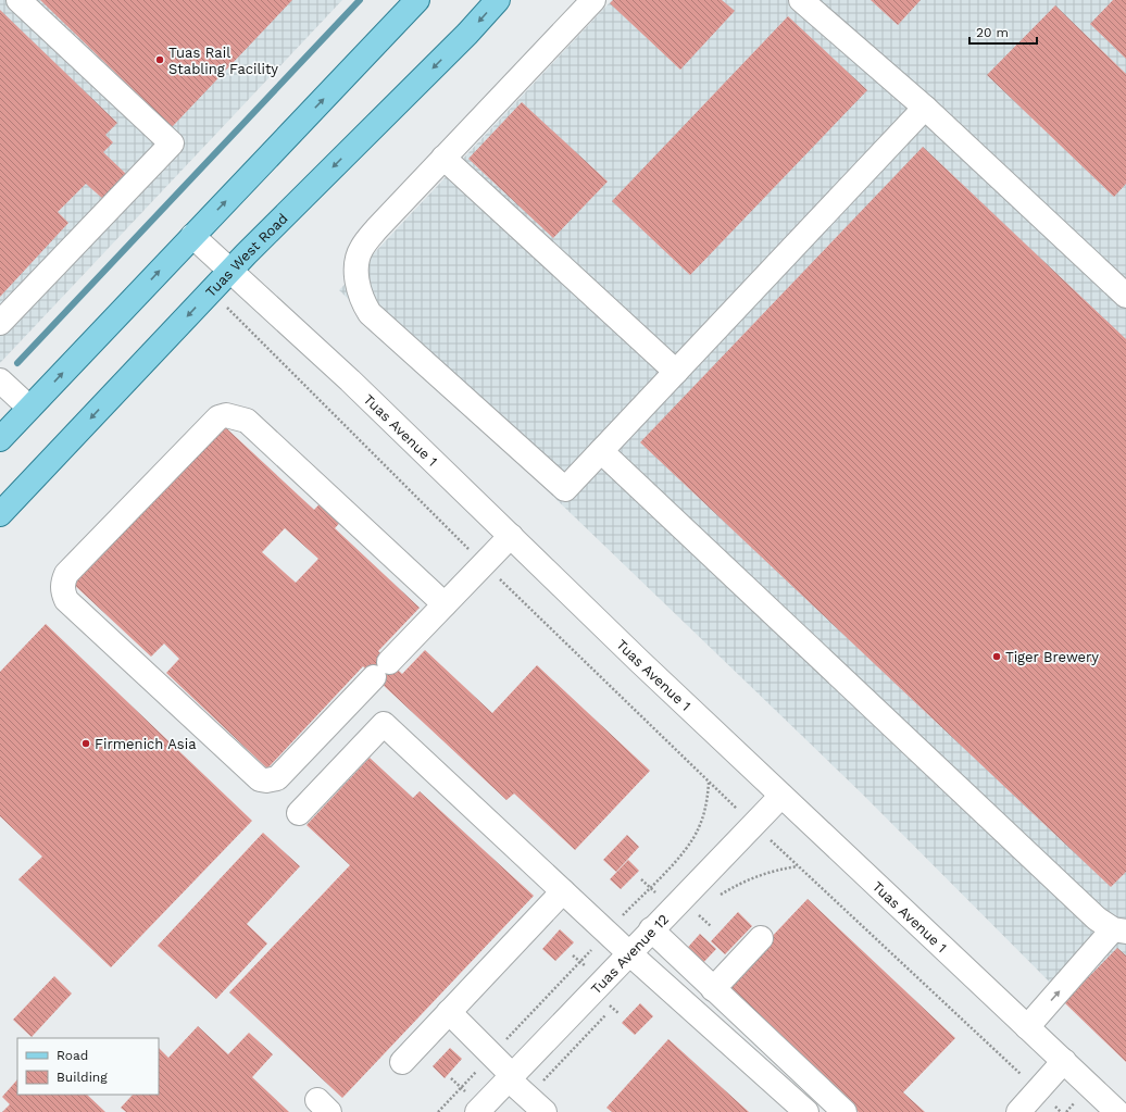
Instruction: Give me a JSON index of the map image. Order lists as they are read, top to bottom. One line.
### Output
{"streets":{"main road":["Tuas West Road"],"street":["Tuas Avenue 1","Tuas Avenue 12"]},"crossings":[["Tuas West Road","Tuas Avenue 1"],["Tuas Avenue 1","Tuas Avenue 12"]],"places":["Tuas Rail Stabling Facility","Tiger Brewery","Firmenich Asia"],"legend":["Road","Building"],"scale_bar":"20 m"}
